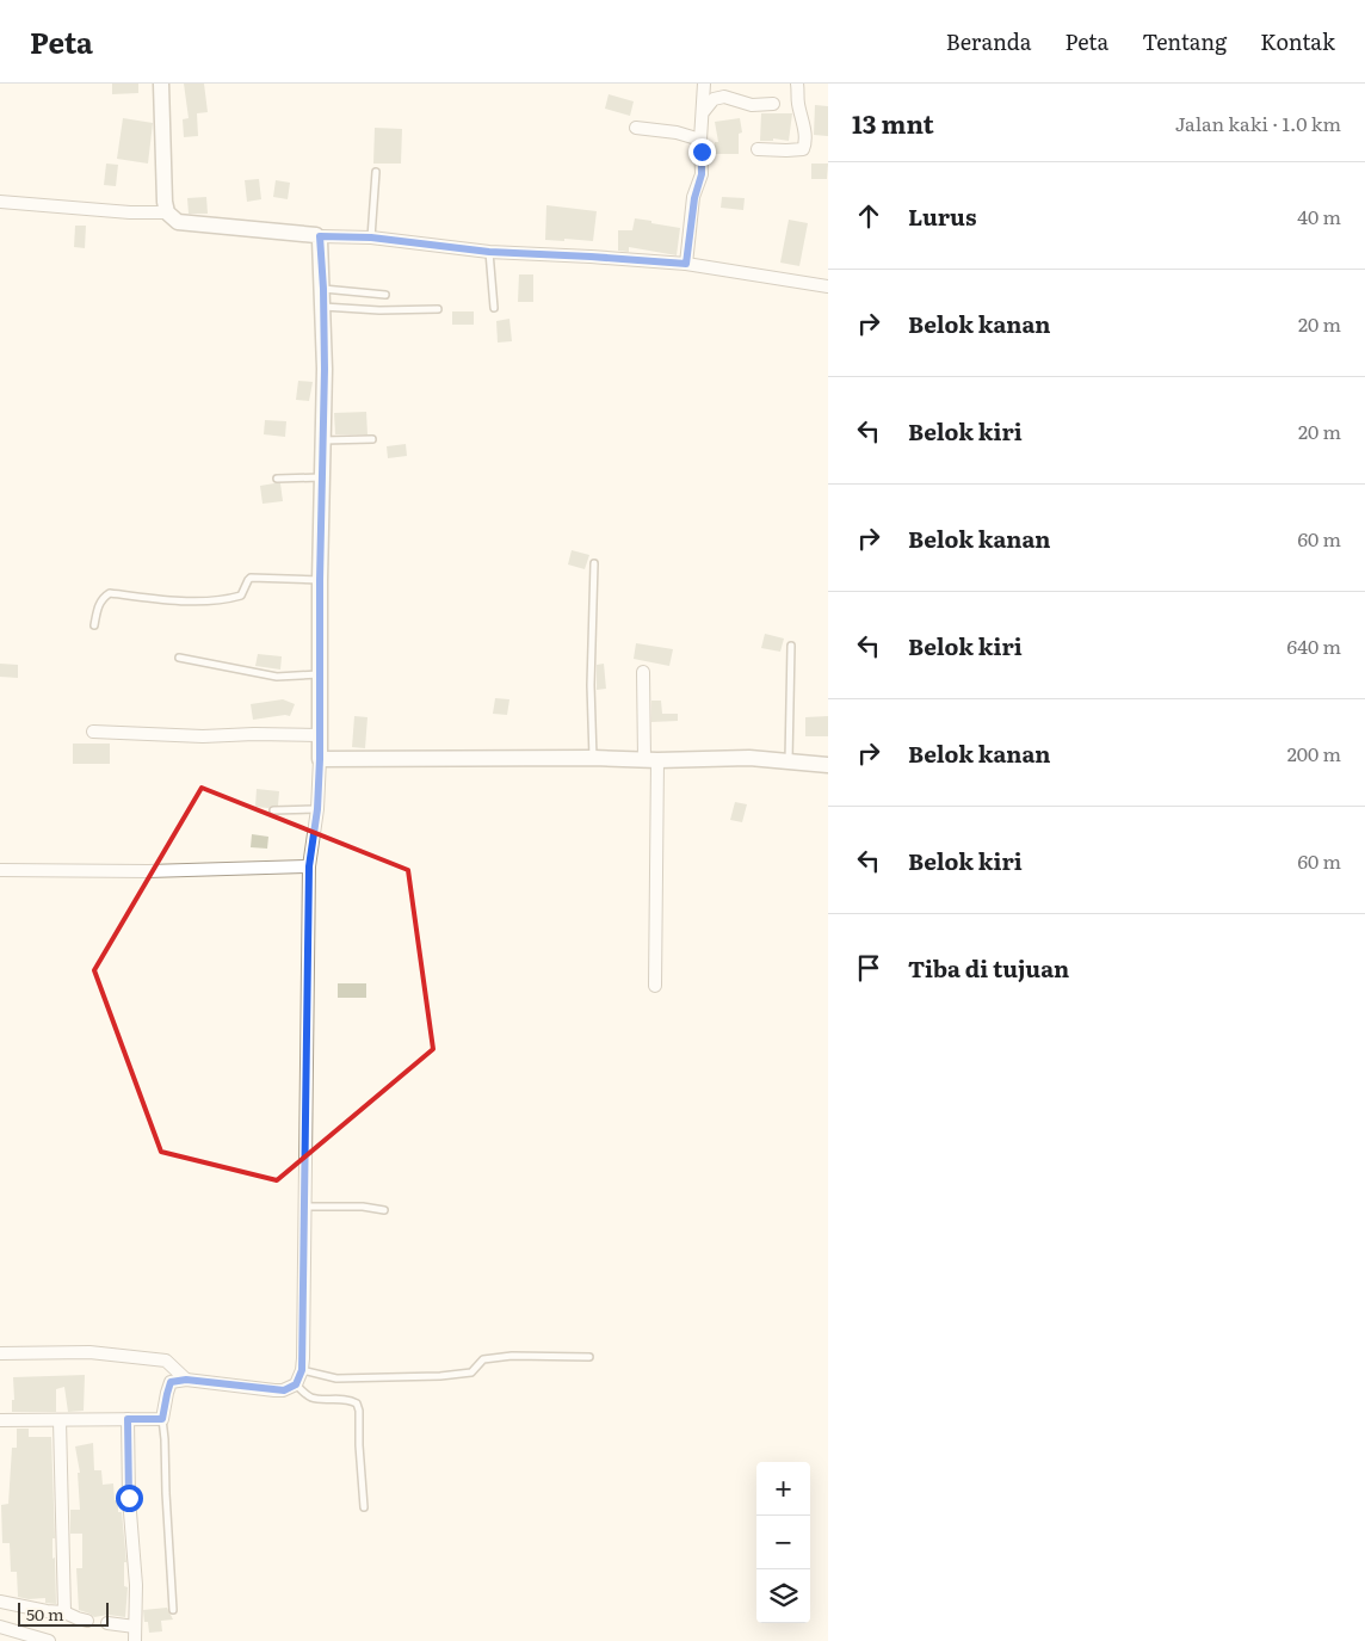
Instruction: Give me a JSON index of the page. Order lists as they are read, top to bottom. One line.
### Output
{"scale_bar":"50 m","page":{"header":"Peta","nav":["Beranda","Peta","Tentang","Kontak"],"heading":["13 mnt","Jalan kaki · 1.0 km"],"list":[["Lurus","40 m"],["Belok kanan","20 m"],["Belok kiri","20 m"],["Belok kanan","60 m"],["Belok kiri","640 m"],["Belok kanan","200 m"],["Belok kiri","60 m"],"Tiba di tujuan"],"map_buttons":["+","−"],"scale":"50 m"}}
